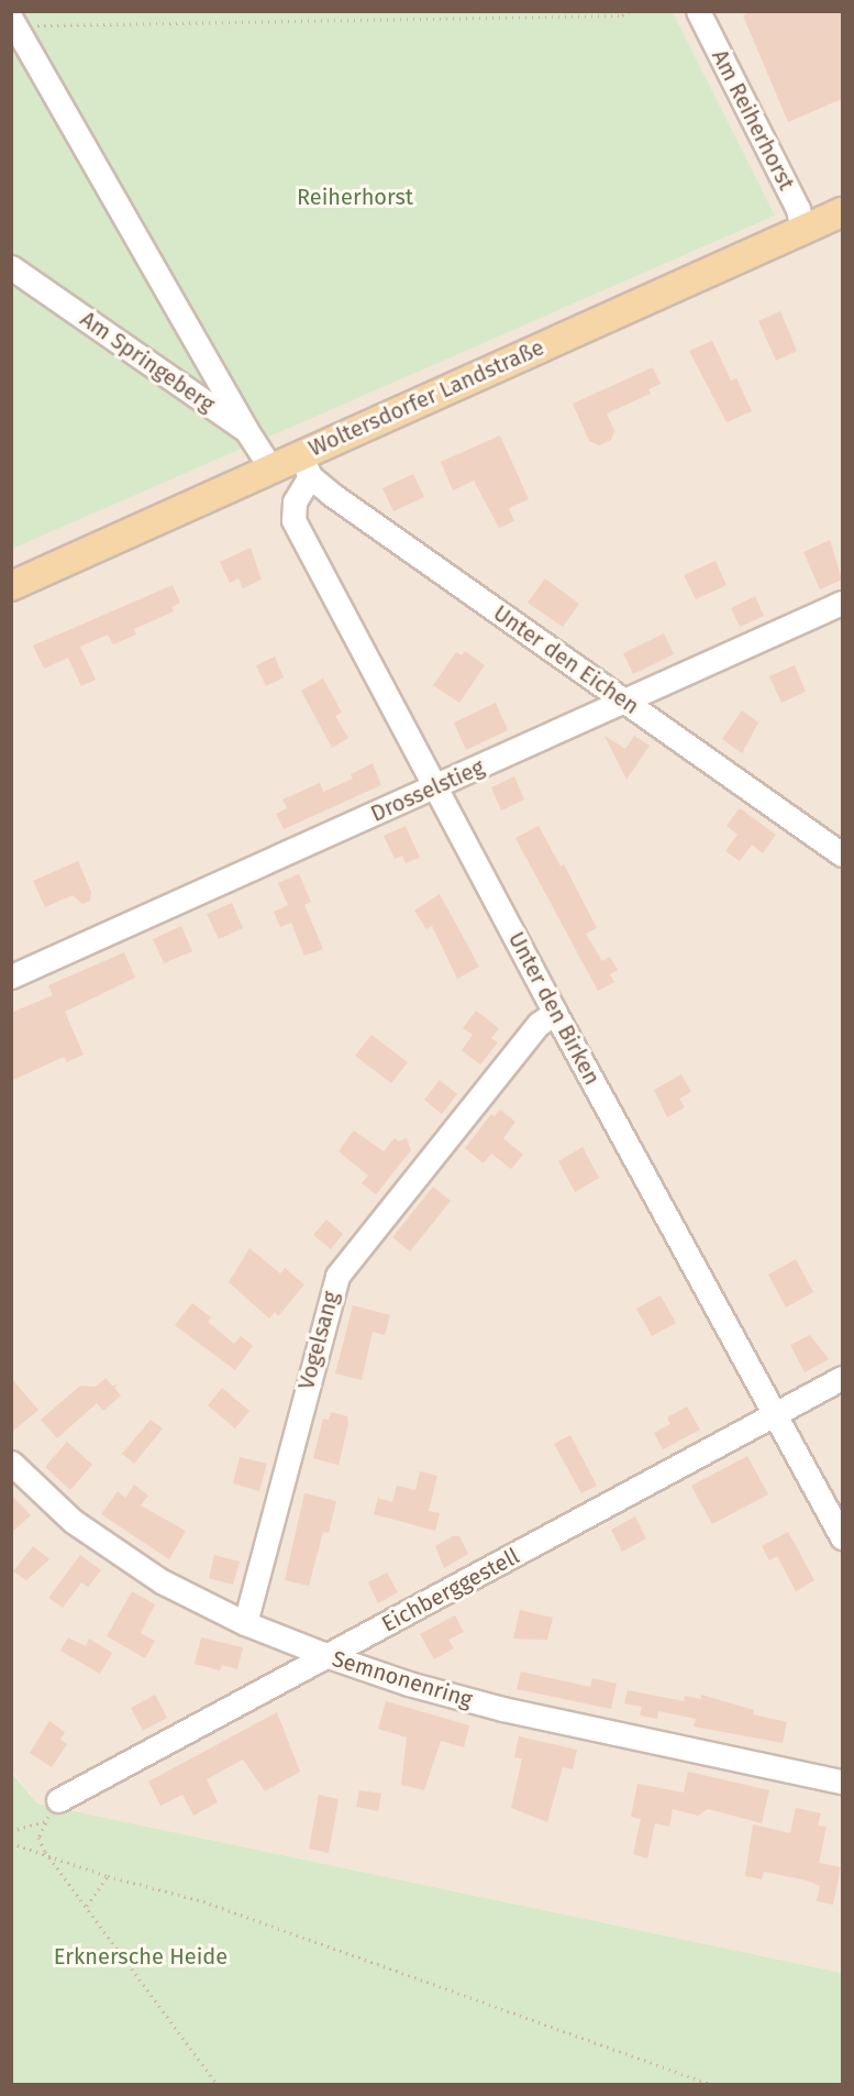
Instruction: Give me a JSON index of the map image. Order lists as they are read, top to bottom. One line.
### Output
{"streets":{"main road":["Woltersdorfer Landstraße"],"street":["Am Reiherhorst","Am Springeberg","Unter den Eichen","Drosselstieg","Unter den Birken","Vogelsang","Eichberggestell","Semnonenring"]},"crossings":[["Am Reiherhorst","Woltersdorfer Landstraße"],["Am Springeberg","Woltersdorfer Landstraße"],["Woltersdorfer Landstraße","Unter den Eichen"],["Woltersdorfer Landstraße","Unter den Birken"],["Unter den Eichen","Drosselstieg"],["Unter den Eichen","Unter den Birken"],["Drosselstieg","Unter den Birken"],["Unter den Birken","Vogelsang"],["Unter den Birken","Eichberggestell"],["Vogelsang","Semnonenring"],["Eichberggestell","Semnonenring"]],"parks":["Reiherhorst","Erknersche Heide"]}
